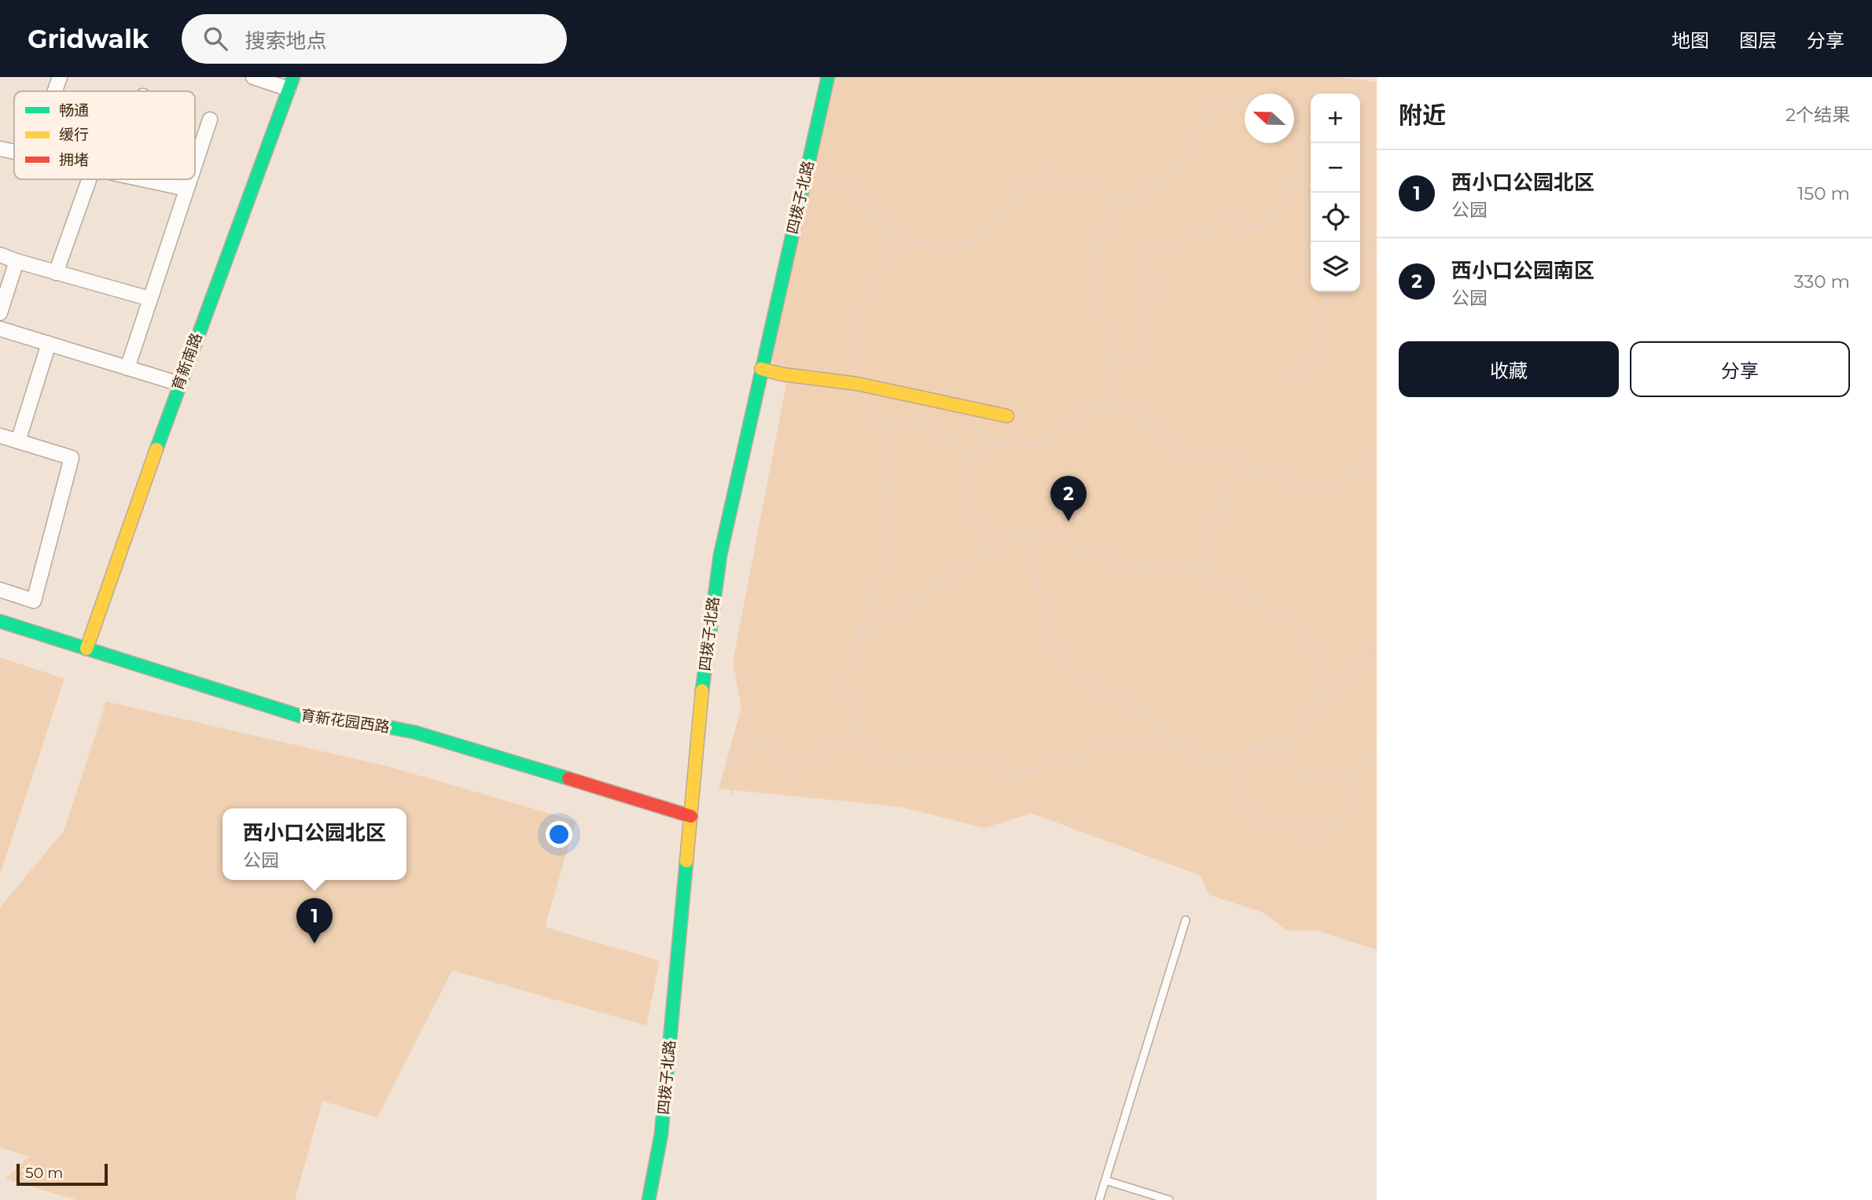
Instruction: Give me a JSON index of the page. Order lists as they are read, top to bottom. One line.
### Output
{"streets":{"street":["四拨子北路","育新南路","育新花园西路"]},"crossings":[["四拨子北路","育新花园西路"],["育新南路","育新花园西路"]],"legend":["畅通","缓行","拥堵"],"scale_bar":"50 m","north":"left","page":{"header":"Gridwalk","search":"搜索地点","nav":["地图","图层","分享"],"heading":["附近","2个结果"],"map_buttons":["+","−"],"list":[{"mark":"1","name":"西小口公园北区","note":"公园","value":"150 m"},{"mark":"2","name":"西小口公园南区","note":"公园","value":"330 m"}],"buttons":["收藏","分享"],"pins":["2","1"],"popup":["西小口公园北区","公园"],"scale":"50 m"}}
